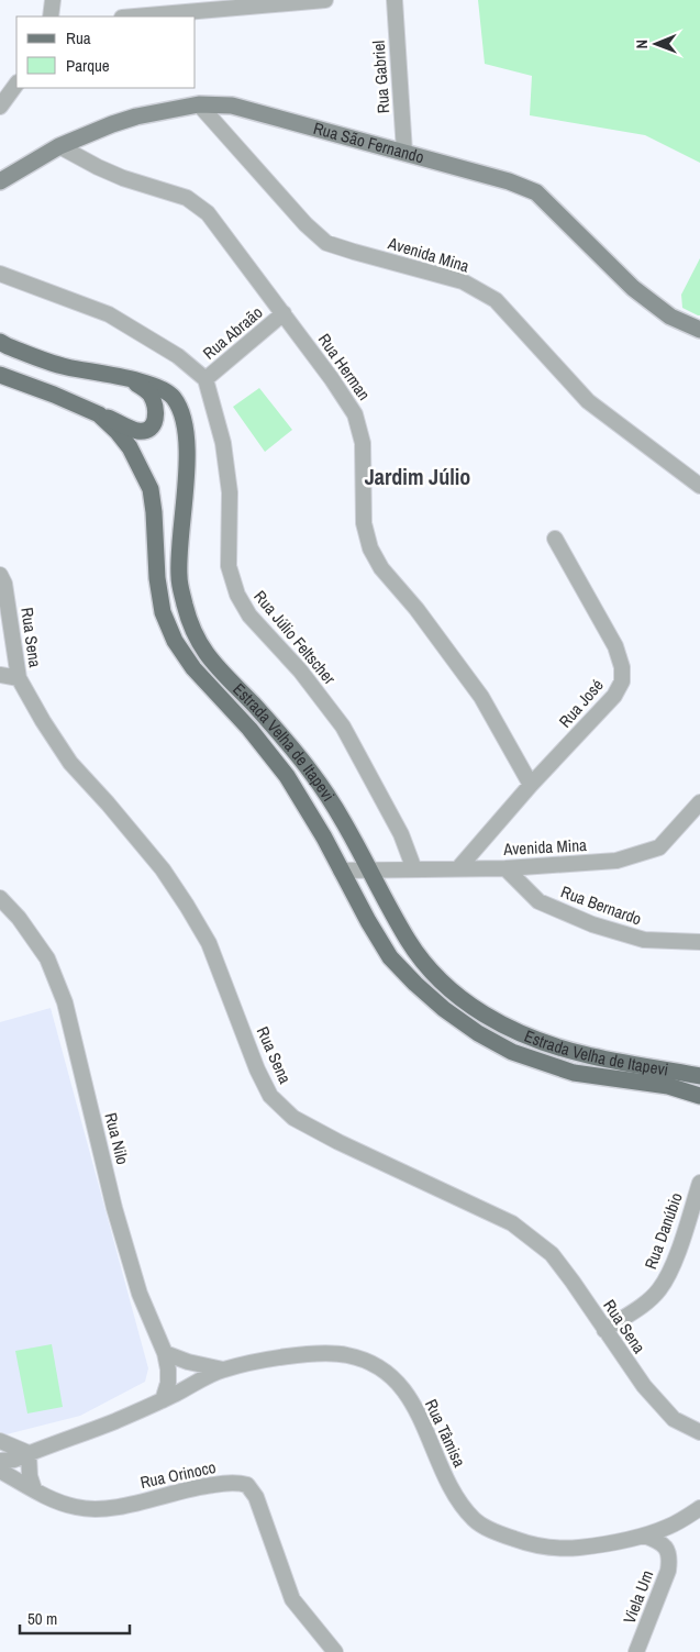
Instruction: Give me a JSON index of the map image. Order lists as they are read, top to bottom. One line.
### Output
{"streets":{"main road":["Rua São Fernando","Estrada Velha de Itapevi"],"street":["Rua Gabriel","Avenida Mina","Rua Abraão","Rua Herman","Rua Sena","Rua Júlio Feltscher","Rua José","Rua Bernardo","Rua Nilo","Rua Danúbio","Rua Tâmisa","Rua Orinoco","Viela Um"]},"crossings":[["Rua Gabriel","Rua São Fernando"],["Rua São Fernando","Avenida Mina"],["Rua São Fernando","Rua Herman"],["Avenida Mina","Rua Júlio Feltscher"],["Avenida Mina","Rua José"],["Avenida Mina","Estrada Velha de Itapevi"],["Avenida Mina","Rua Bernardo"],["Rua Abraão","Rua Herman"],["Rua Abraão","Rua Júlio Feltscher"],["Rua Herman","Rua José"],["Rua Sena","Rua Danúbio"],["Rua Nilo","Rua Tâmisa"],["Rua Tâmisa","Viela Um"]],"districts":["Jardim Júlio"],"legend":["Rua","Parque"],"scale_bar":"50 m","north":"left"}
